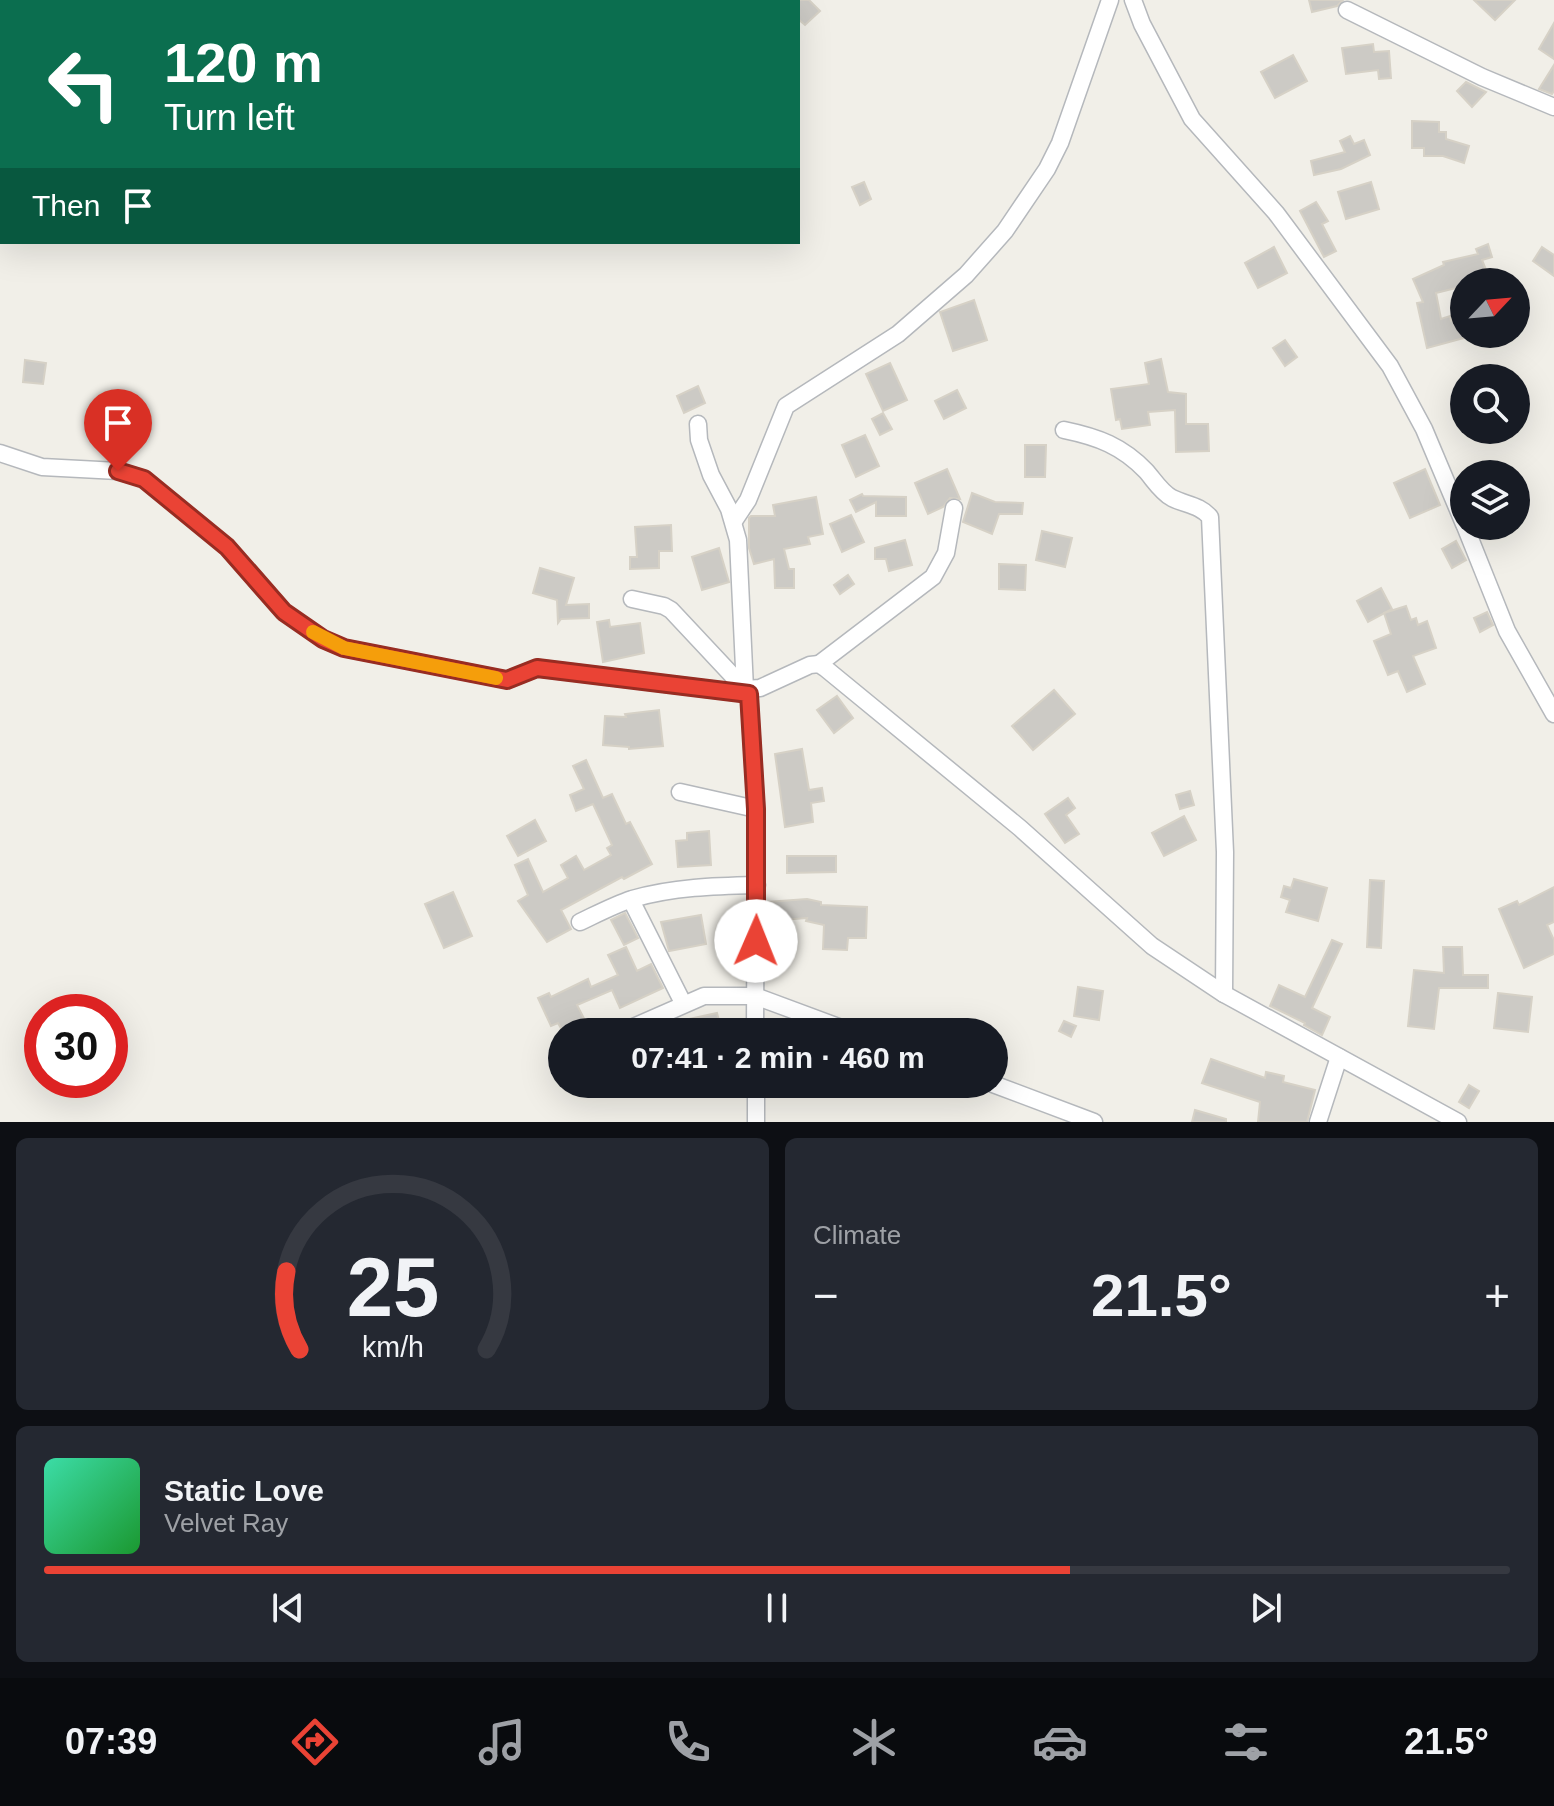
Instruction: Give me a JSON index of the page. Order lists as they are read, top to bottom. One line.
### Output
{"north":"top right","page":{"turn":["120 m","Turn left"],"then":"Then","limit":"30","trip":"07:41 · 2 min · 460 m","tile":"Climate","heat":["−","21.5°","+"],"song":["Static Love","Velvet Ray"],"tabs":["07:39","21.5°"],"gauge":["25","km/h"]}}
